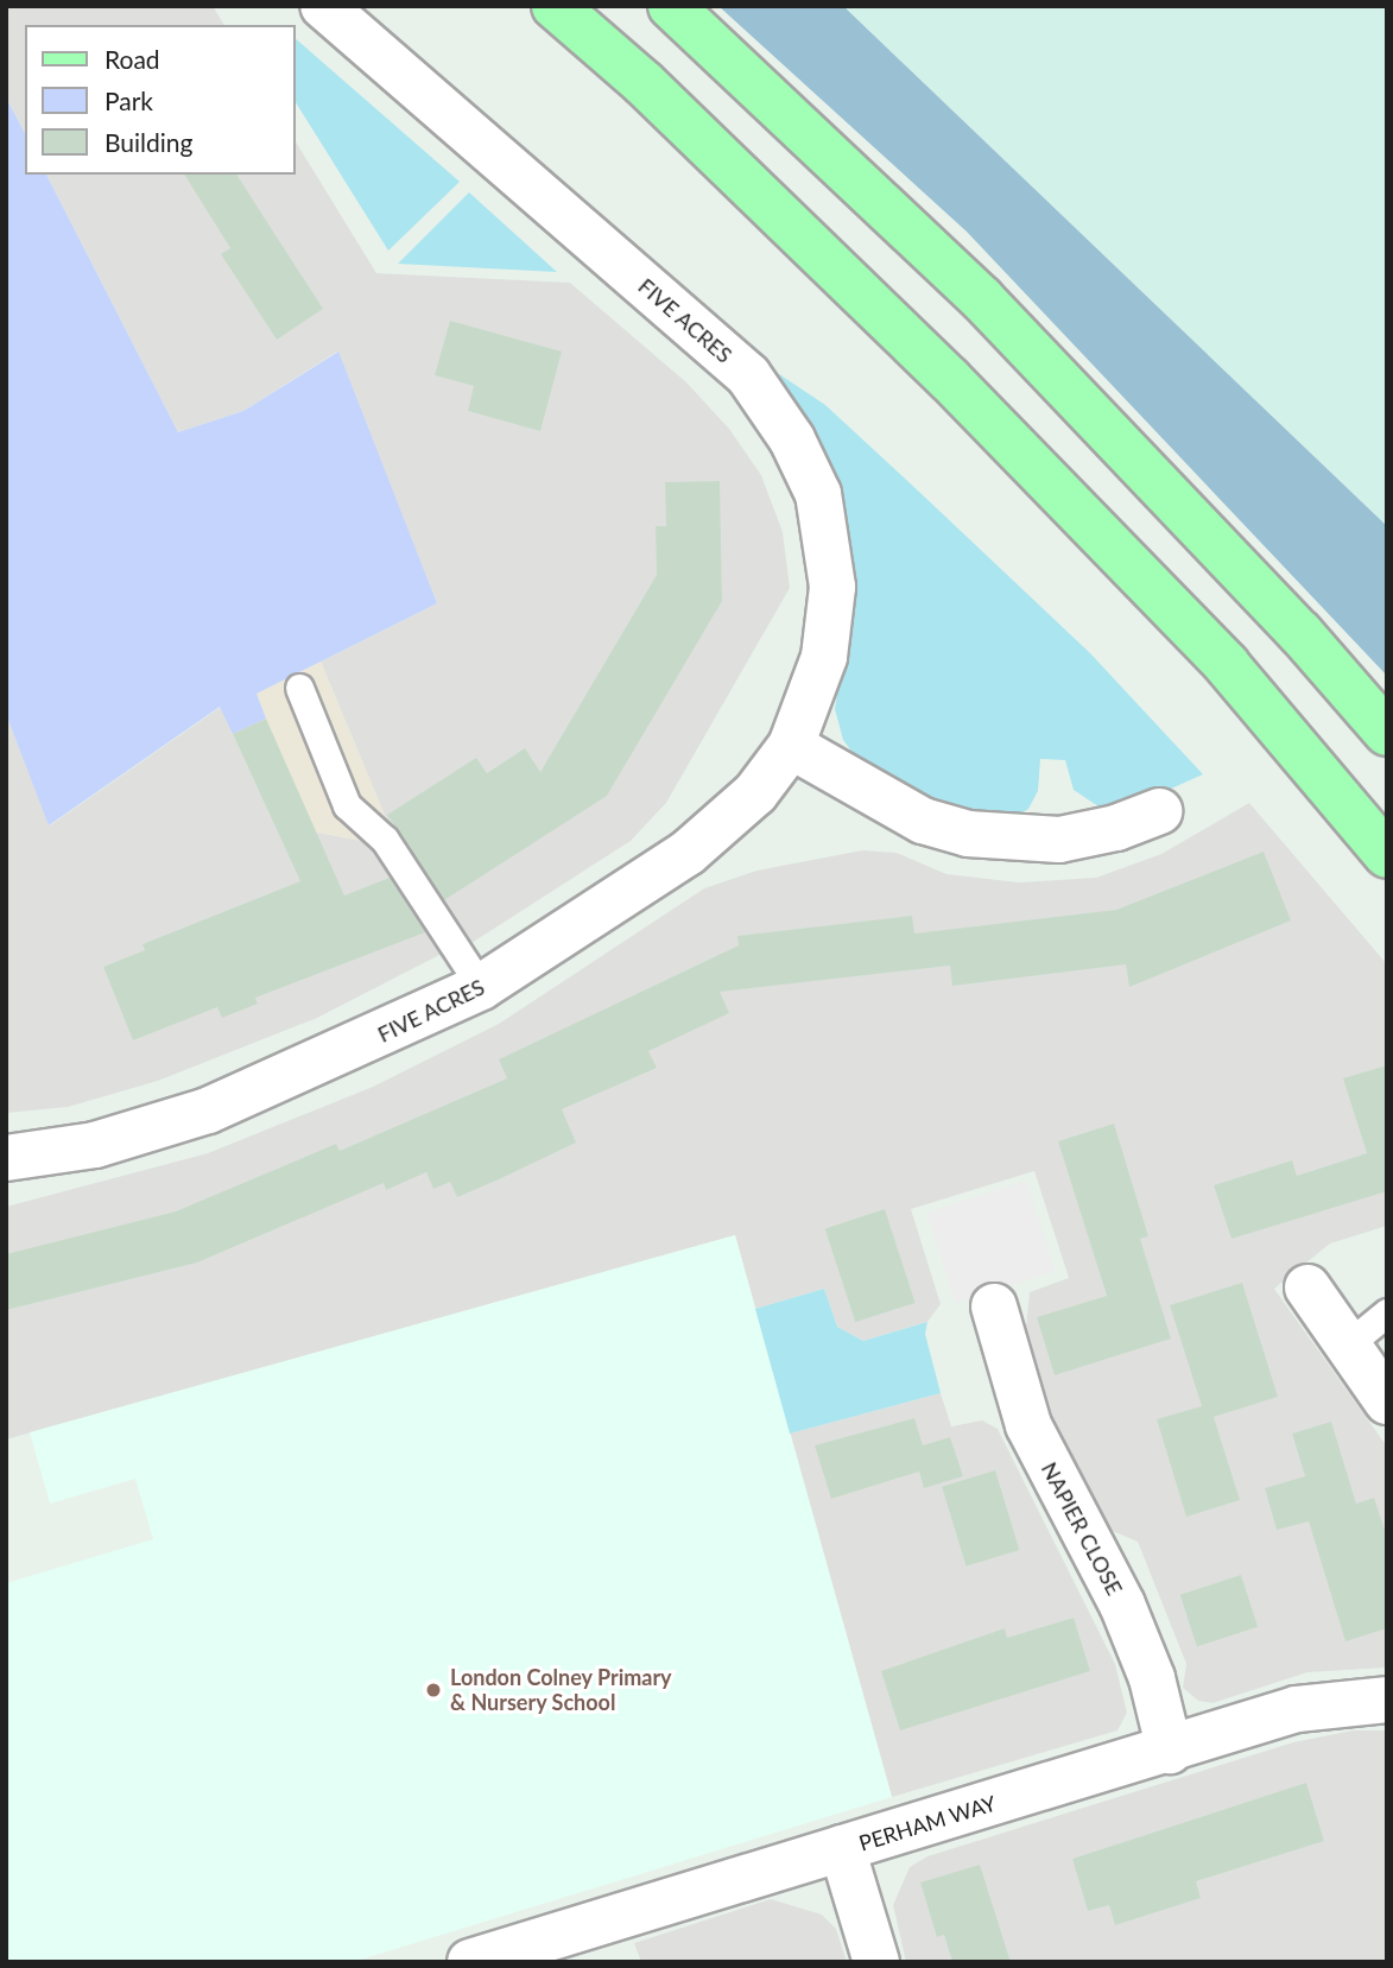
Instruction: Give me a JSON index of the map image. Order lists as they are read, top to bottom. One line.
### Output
{"streets":{"street":["FIVE ACRES","NAPIER CLOSE","PERHAM WAY"]},"crossings":[["NAPIER CLOSE","PERHAM WAY"]],"places":["London Colney Primary & Nursery School"],"legend":["Road","Park","Building"]}
